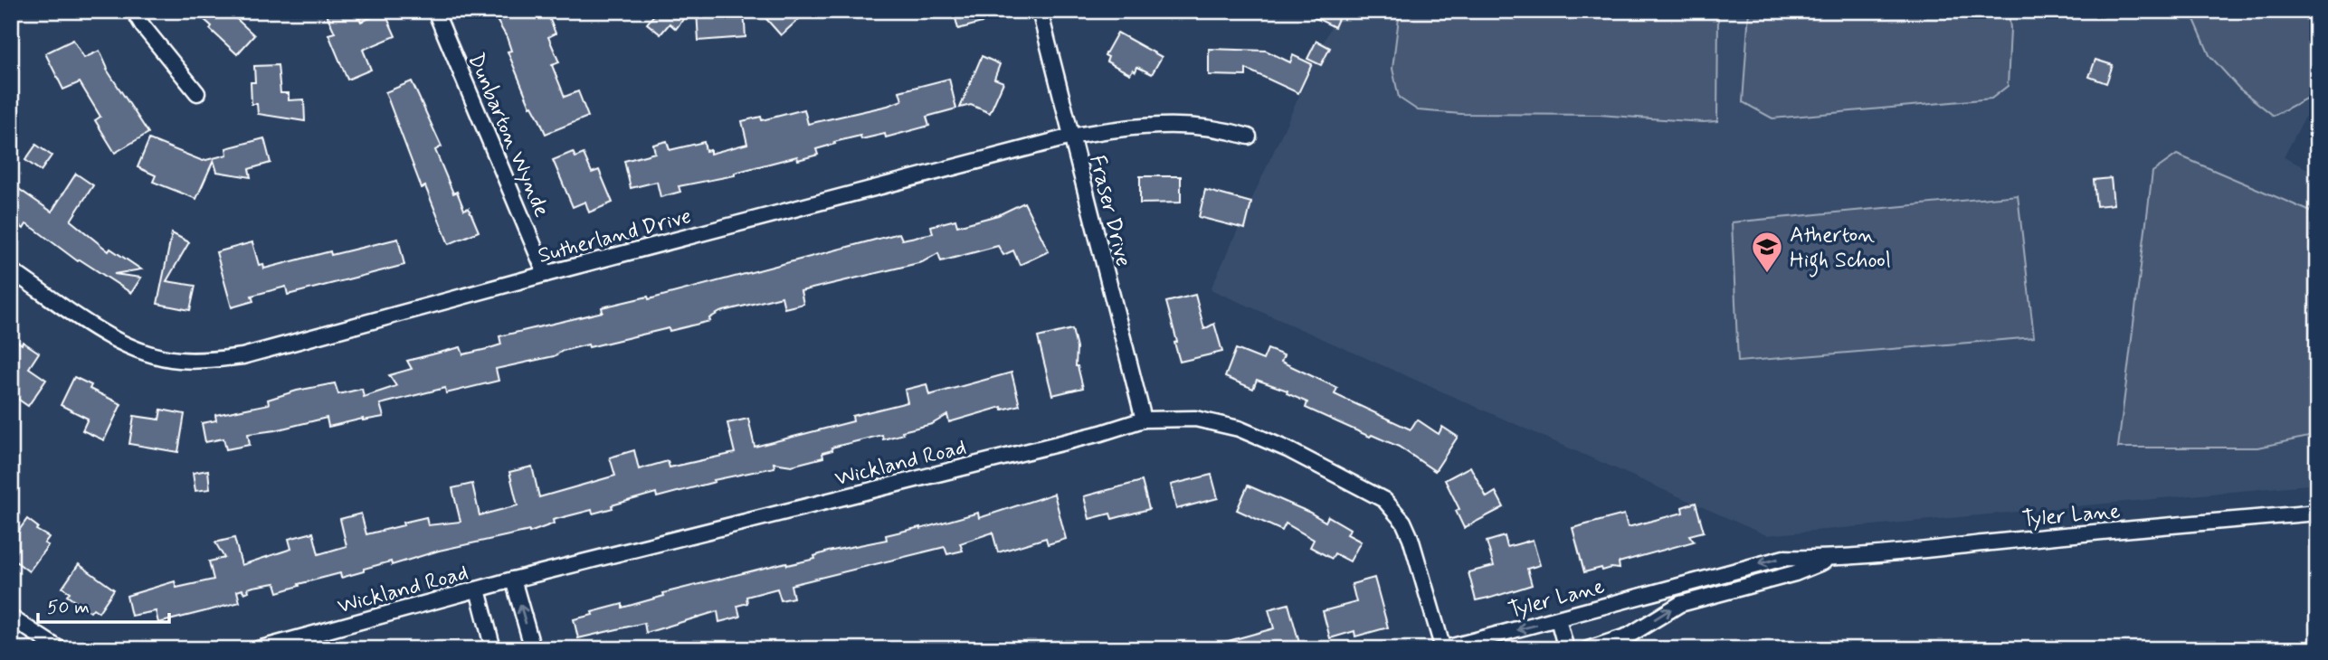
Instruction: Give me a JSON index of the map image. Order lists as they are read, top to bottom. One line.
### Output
{"streets":{"street":["Dunbarton Wynde","Fraser Drive","Sutherland Drive","Wickland Road","Tyler Lane"]},"crossings":[["Dunbarton Wynde","Sutherland Drive"],["Fraser Drive","Sutherland Drive"],["Fraser Drive","Wickland Road"],["Wickland Road","Tyler Lane"]],"places":{"school or university":["Atherton High School"]},"scale_bar":"50 m"}
